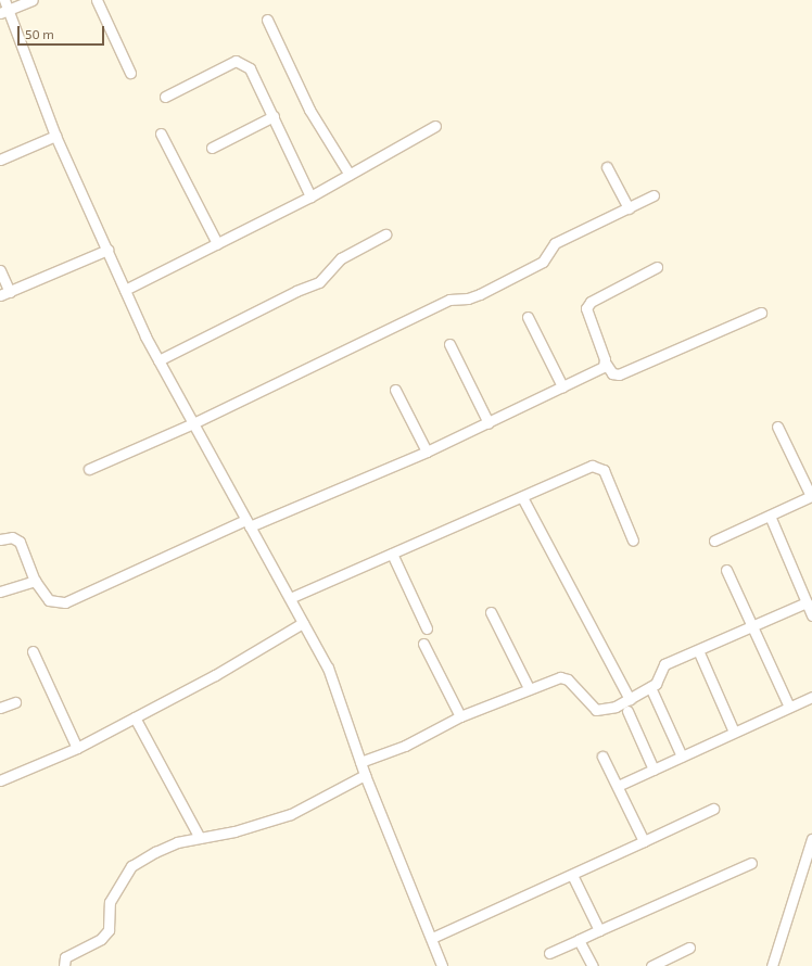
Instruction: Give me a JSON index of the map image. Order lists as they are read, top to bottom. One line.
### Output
{"scale_bar":"50 m"}
